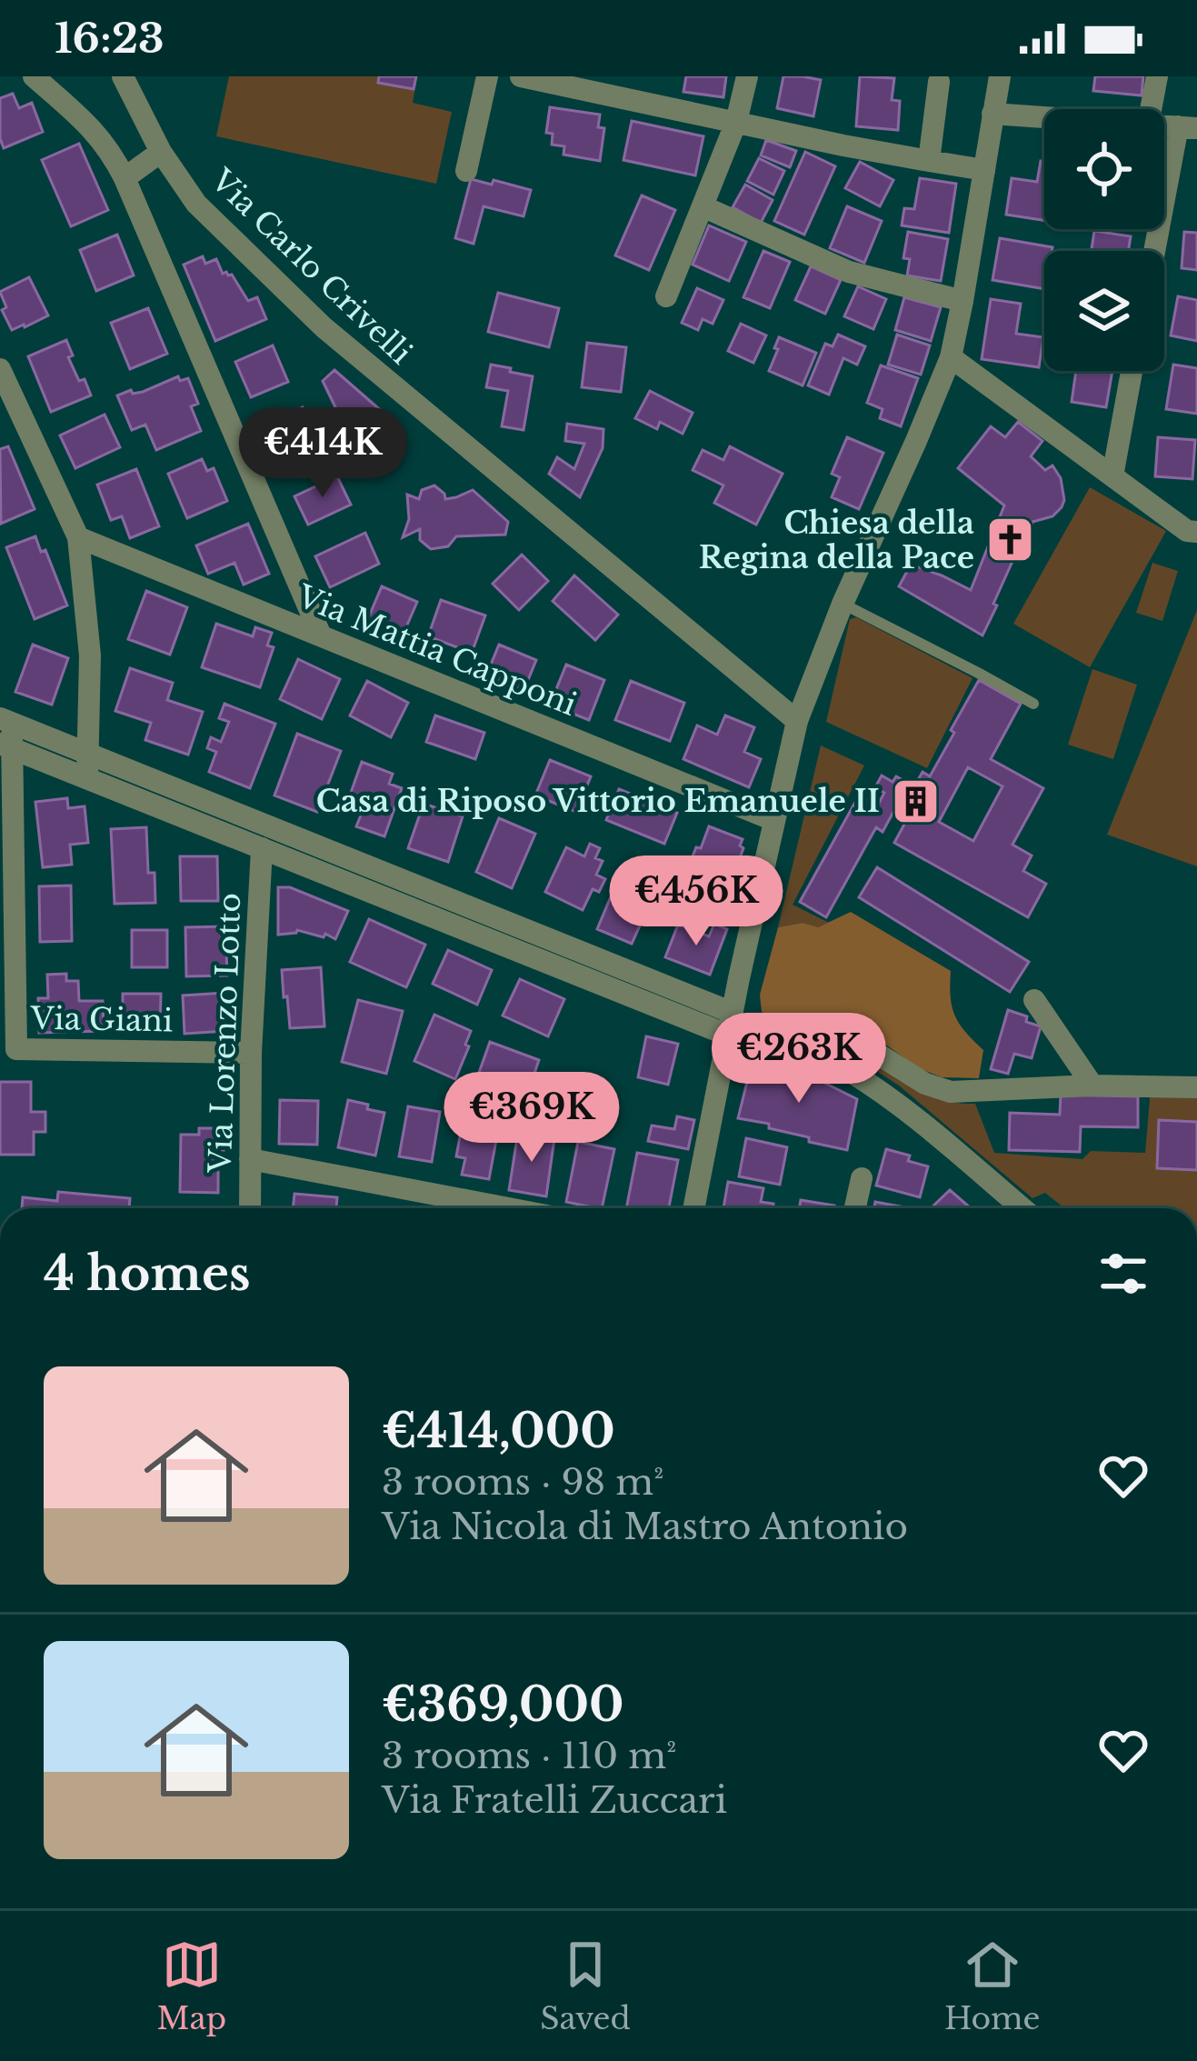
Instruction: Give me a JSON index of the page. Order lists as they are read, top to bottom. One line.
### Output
{"streets":{"street":["Via Carlo Crivelli","Via Mattia Capponi","Via Giani","Via Lorenzo Lotto"]},"crossings":[["Via Giani","Via Lorenzo Lotto"]],"places":{"church":["Chiesa della Regina della Pace"],"building":["Casa di Riposo Vittorio Emanuele II"]},"page":{"status":"16:23","price":["€414K","€456K","€263K","€369K"],"heading":"4 homes","list":[{"name":"€414,000","note":"3 rooms · 98 m² · Via Nicola di Mastro Antonio"},{"name":"€369,000","note":"3 rooms · 110 m² · Via Fratelli Zuccari"}],"tabs":["Map","Saved","Home"]}}
